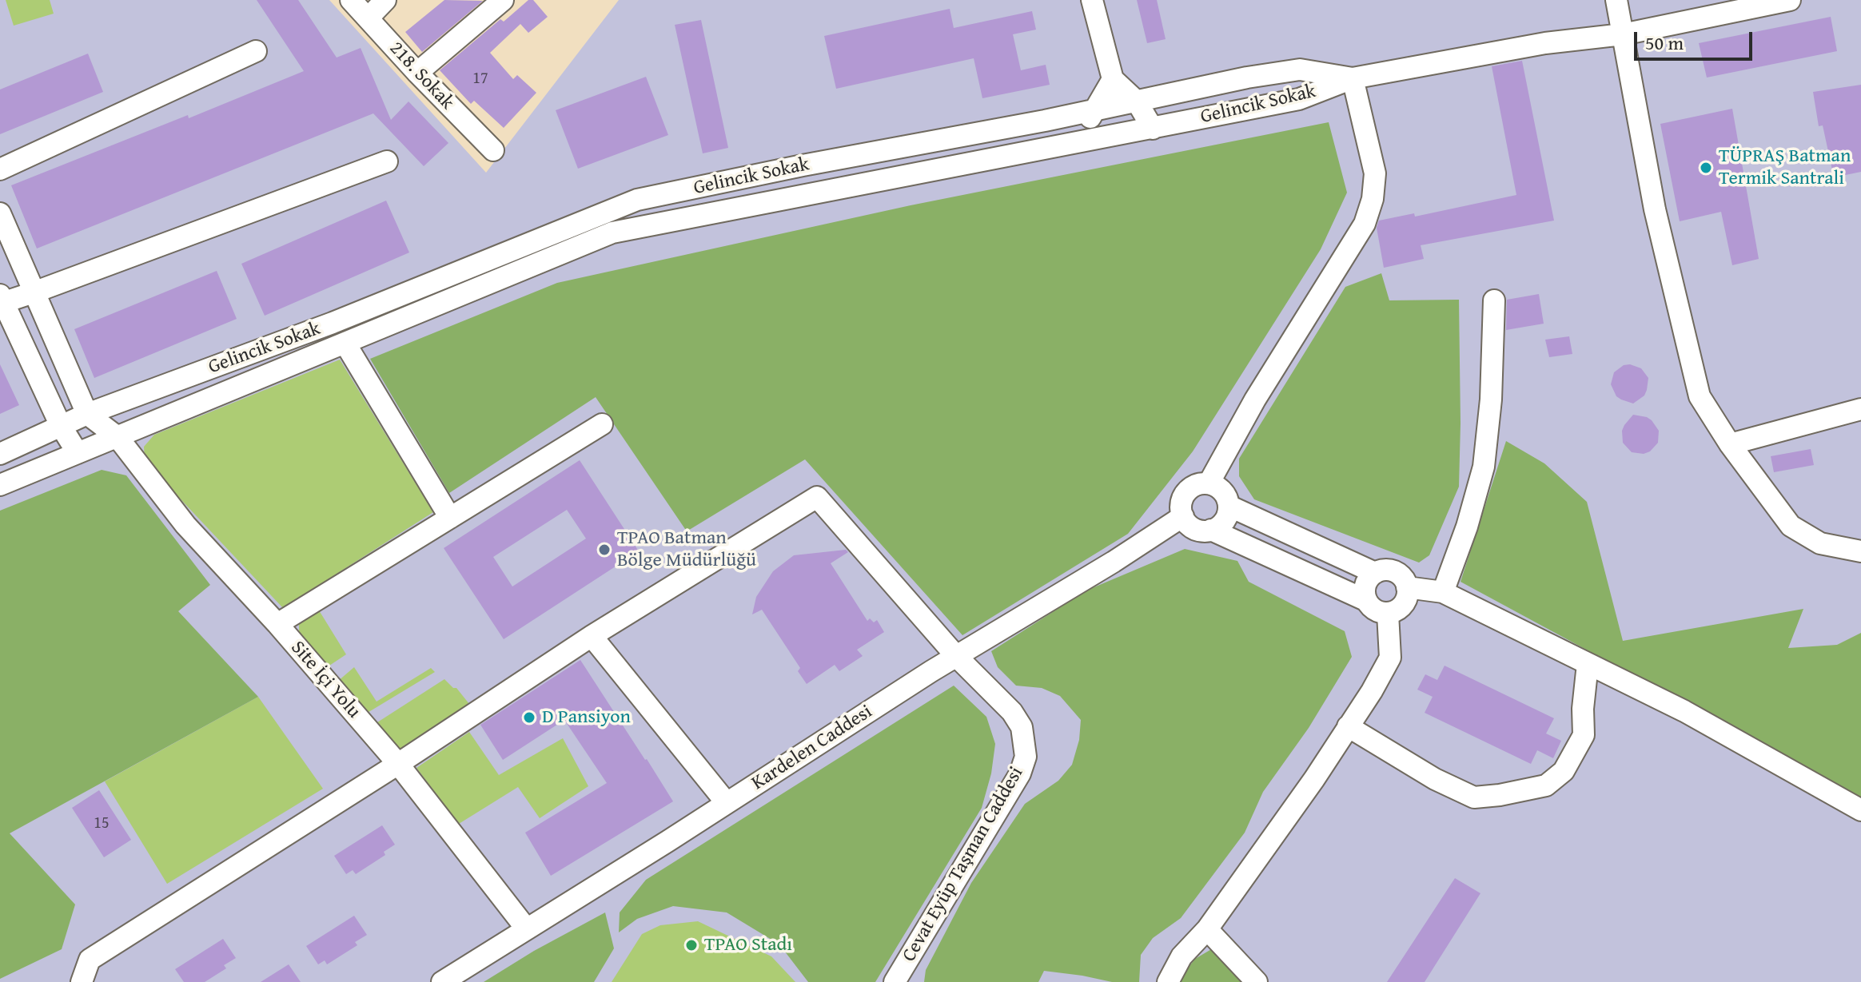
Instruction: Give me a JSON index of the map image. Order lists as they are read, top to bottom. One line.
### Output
{"streets":{"street":["218. Sokak","Gelincik Sokak","Site İçi Yolu","Kardelen Caddesi","Cevat Eyüp Taşman Caddesi"]},"crossings":[["Gelincik Sokak","Site İçi Yolu"],["Site İçi Yolu","Kardelen Caddesi"],["Kardelen Caddesi","Cevat Eyüp Taşman Caddesi"]],"places":["TÜPRAŞ Batman Termik Santrali","TPAO Batman Bölge Müdürlüğü","D Pansiyon","TPAO Stadı"],"house_numbers":["17","15"],"scale_bar":"50 m"}
